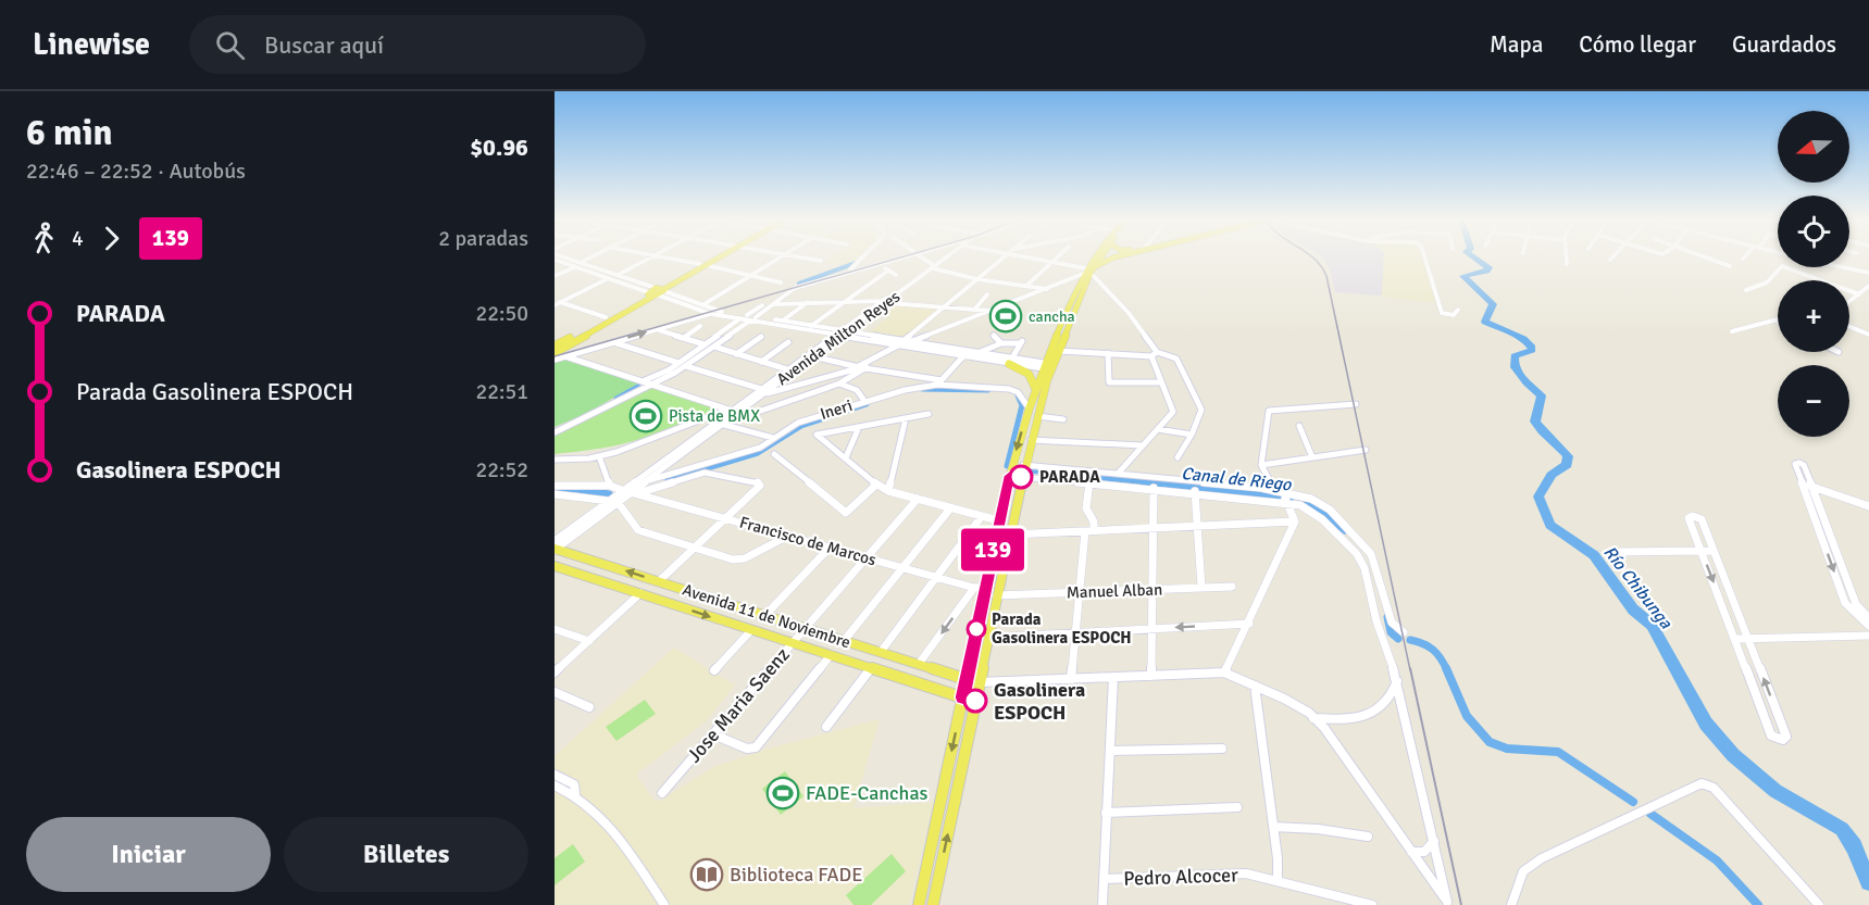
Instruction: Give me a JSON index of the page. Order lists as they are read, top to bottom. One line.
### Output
{"streets":{"main road":["Avenida 11 de Noviembre"],"street":["Avenida Milton Reyes","Ineri","Francisco de Marcos","Manuel Alban","Jose Maria Saenz","Pedro Alcocer"]},"crossings":[["Avenida Milton Reyes","Ineri"],["Avenida Milton Reyes","Francisco de Marcos"],["Avenida Milton Reyes","Avenida 11 de Noviembre"],["Francisco de Marcos","Jose Maria Saenz"],["Avenida 11 de Noviembre","Jose Maria Saenz"]],"water":["Canal de Riego","Río Chibunga"],"places":{"sports":["cancha","Pista de BMX","FADE-Canchas"],"other":["PARADA","Parada Gasolinera ESPOCH","Gasolinera ESPOCH"],"library":["Biblioteca FADE"]},"lines":["bus line 139"],"north":"left","page":{"header":"Linewise","search":"Buscar aquí","nav":["Mapa","Cómo llegar","Guardados"],"heading":["6 min","22:46 – 22:52 · Autobús","$0.96"],"on_map":"139","map_buttons":["+","−"],"legs":["4","139","2 paradas"],"list":[{"name":"PARADA","value":"22:50"},{"name":"Parada Gasolinera ESPOCH","value":"22:51"},{"name":"Gasolinera ESPOCH","value":"22:52"}],"buttons":["Iniciar","Billetes"]}}
